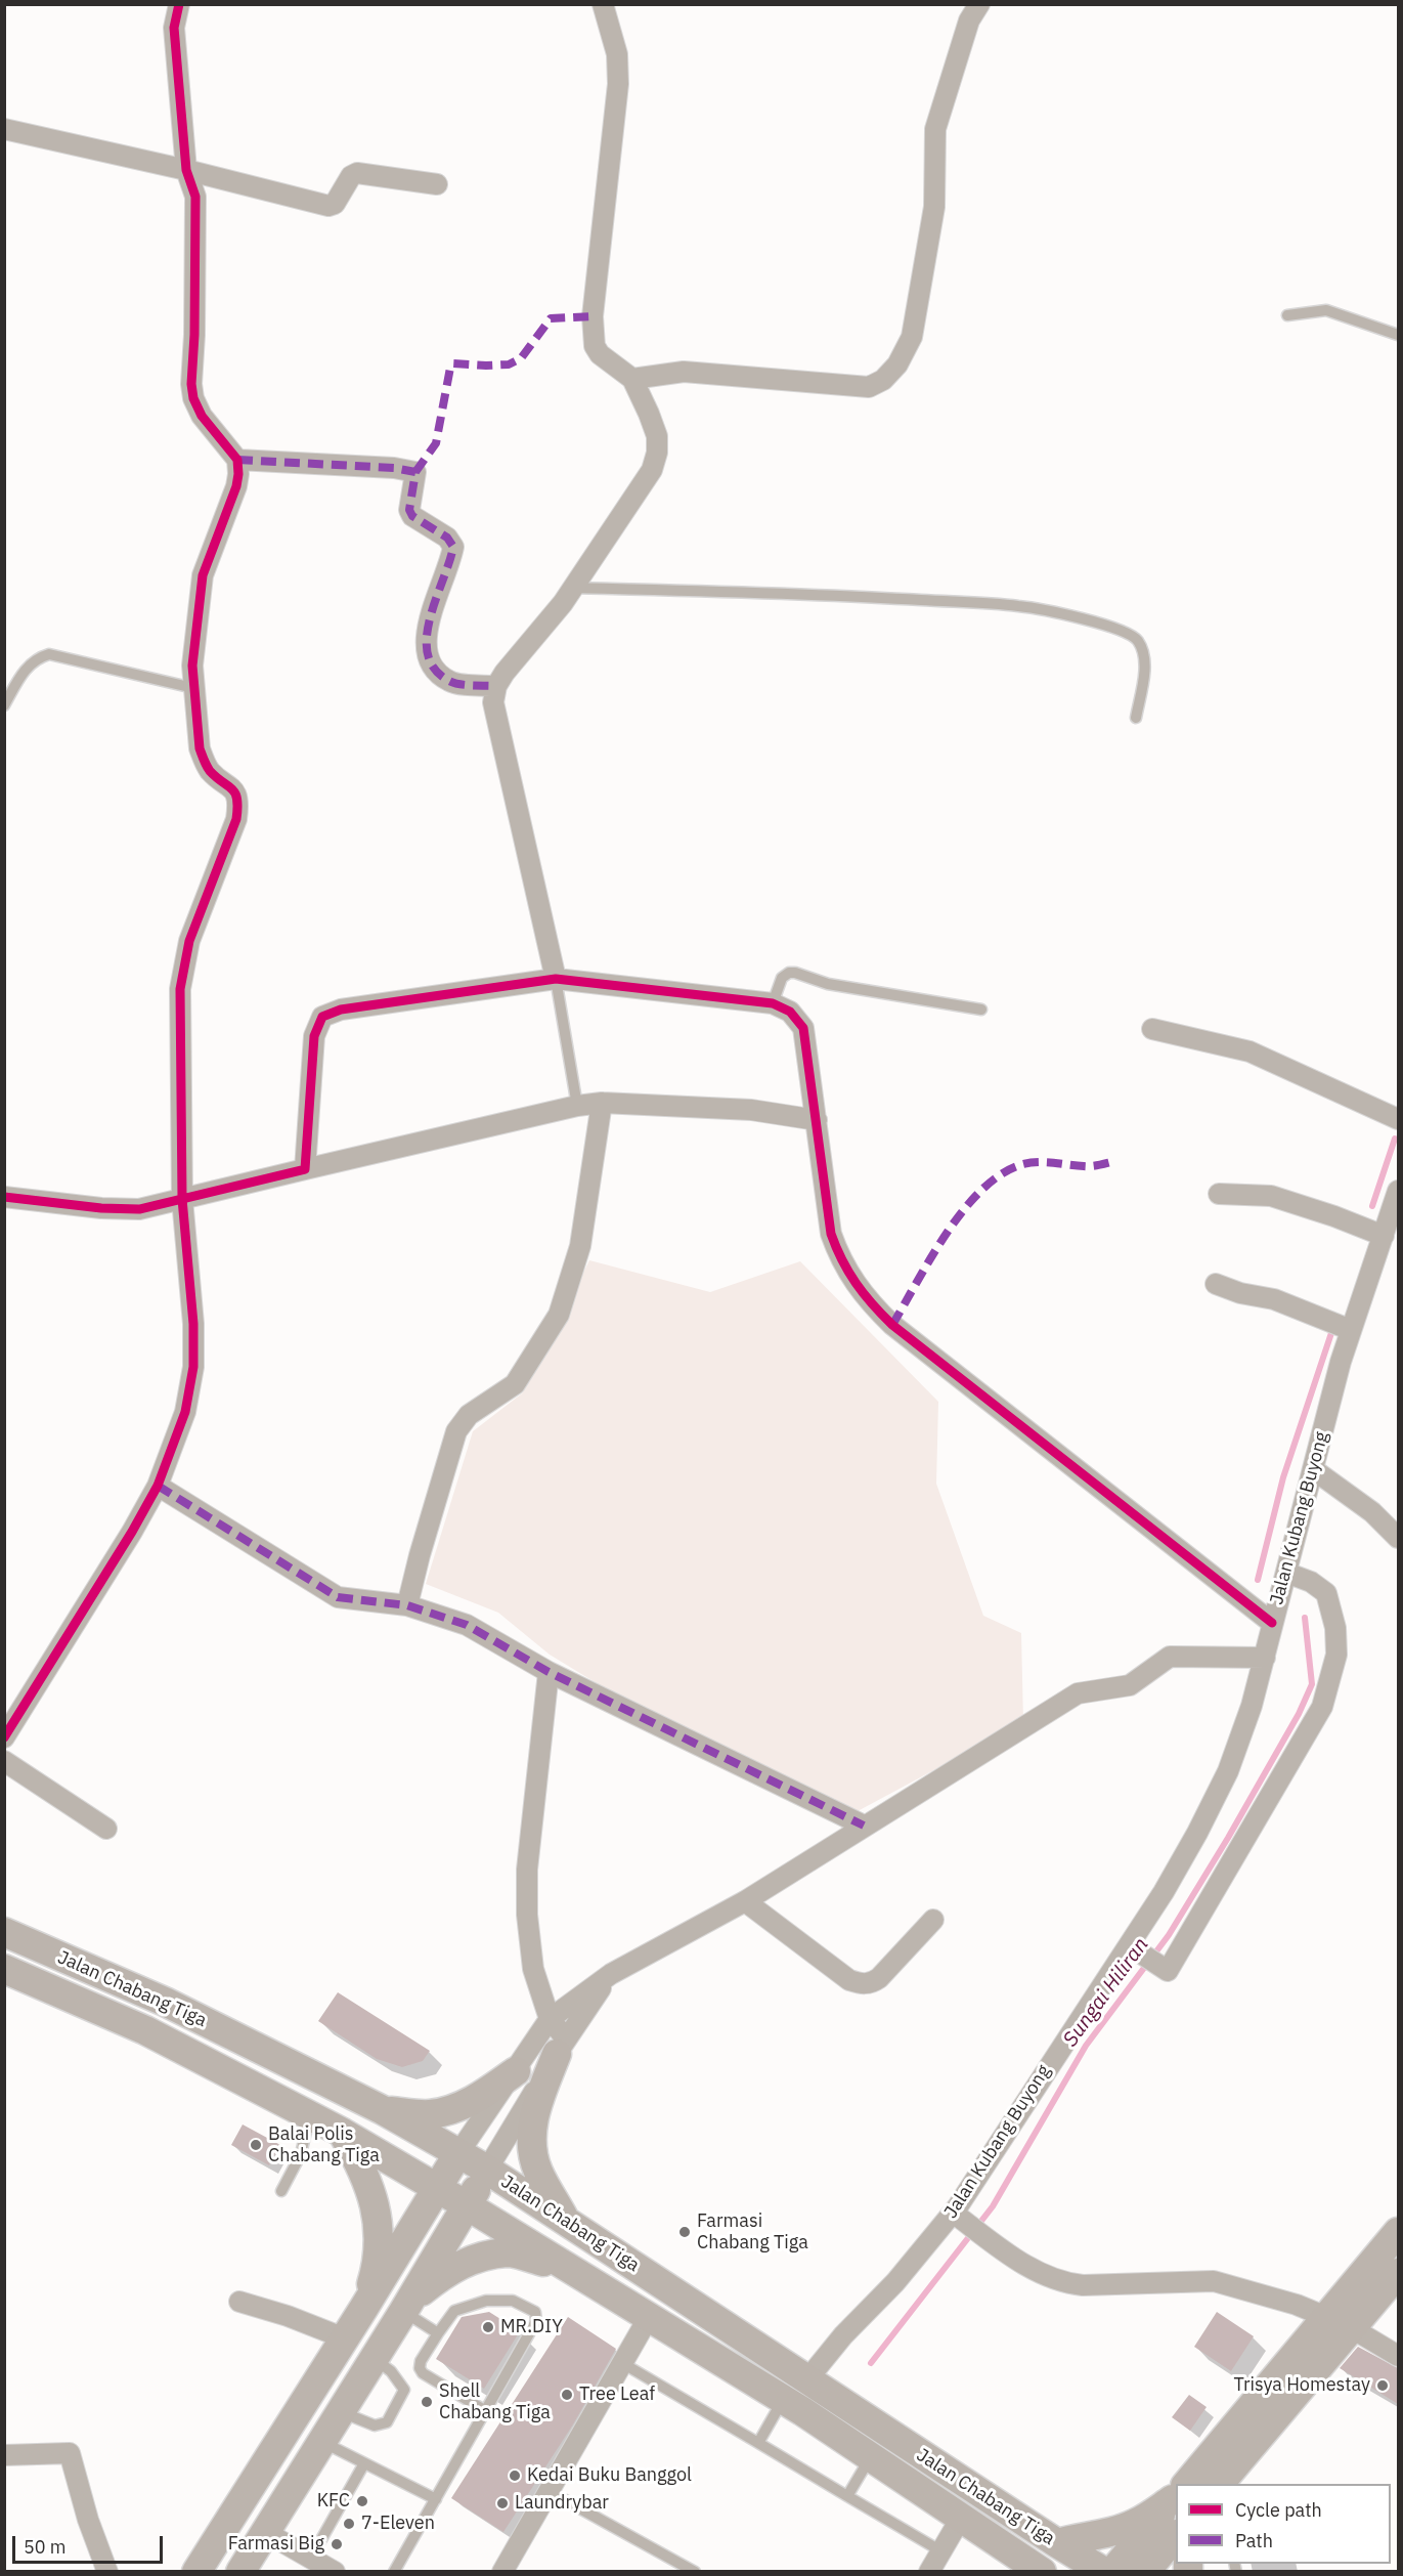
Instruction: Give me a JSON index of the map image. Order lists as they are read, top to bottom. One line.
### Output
{"streets":{"main road":["Jalan Chabang Tiga"],"street":["Jalan Kubang Buyong"]},"crossings":[["Jalan Kubang Buyong","Jalan Chabang Tiga"]],"water":["Sungai Hiliran"],"places":["Balai Polis Chabang Tiga","Farmasi Chabang Tiga","MR.DIY","Trisya Homestay","Tree Leaf","Shell Chabang Tiga","Kedai Buku Banggol","KFC","Laundrybar","7-Eleven","Farmasi Big"],"legend":["Cycle path","Path"],"scale_bar":"50 m"}
